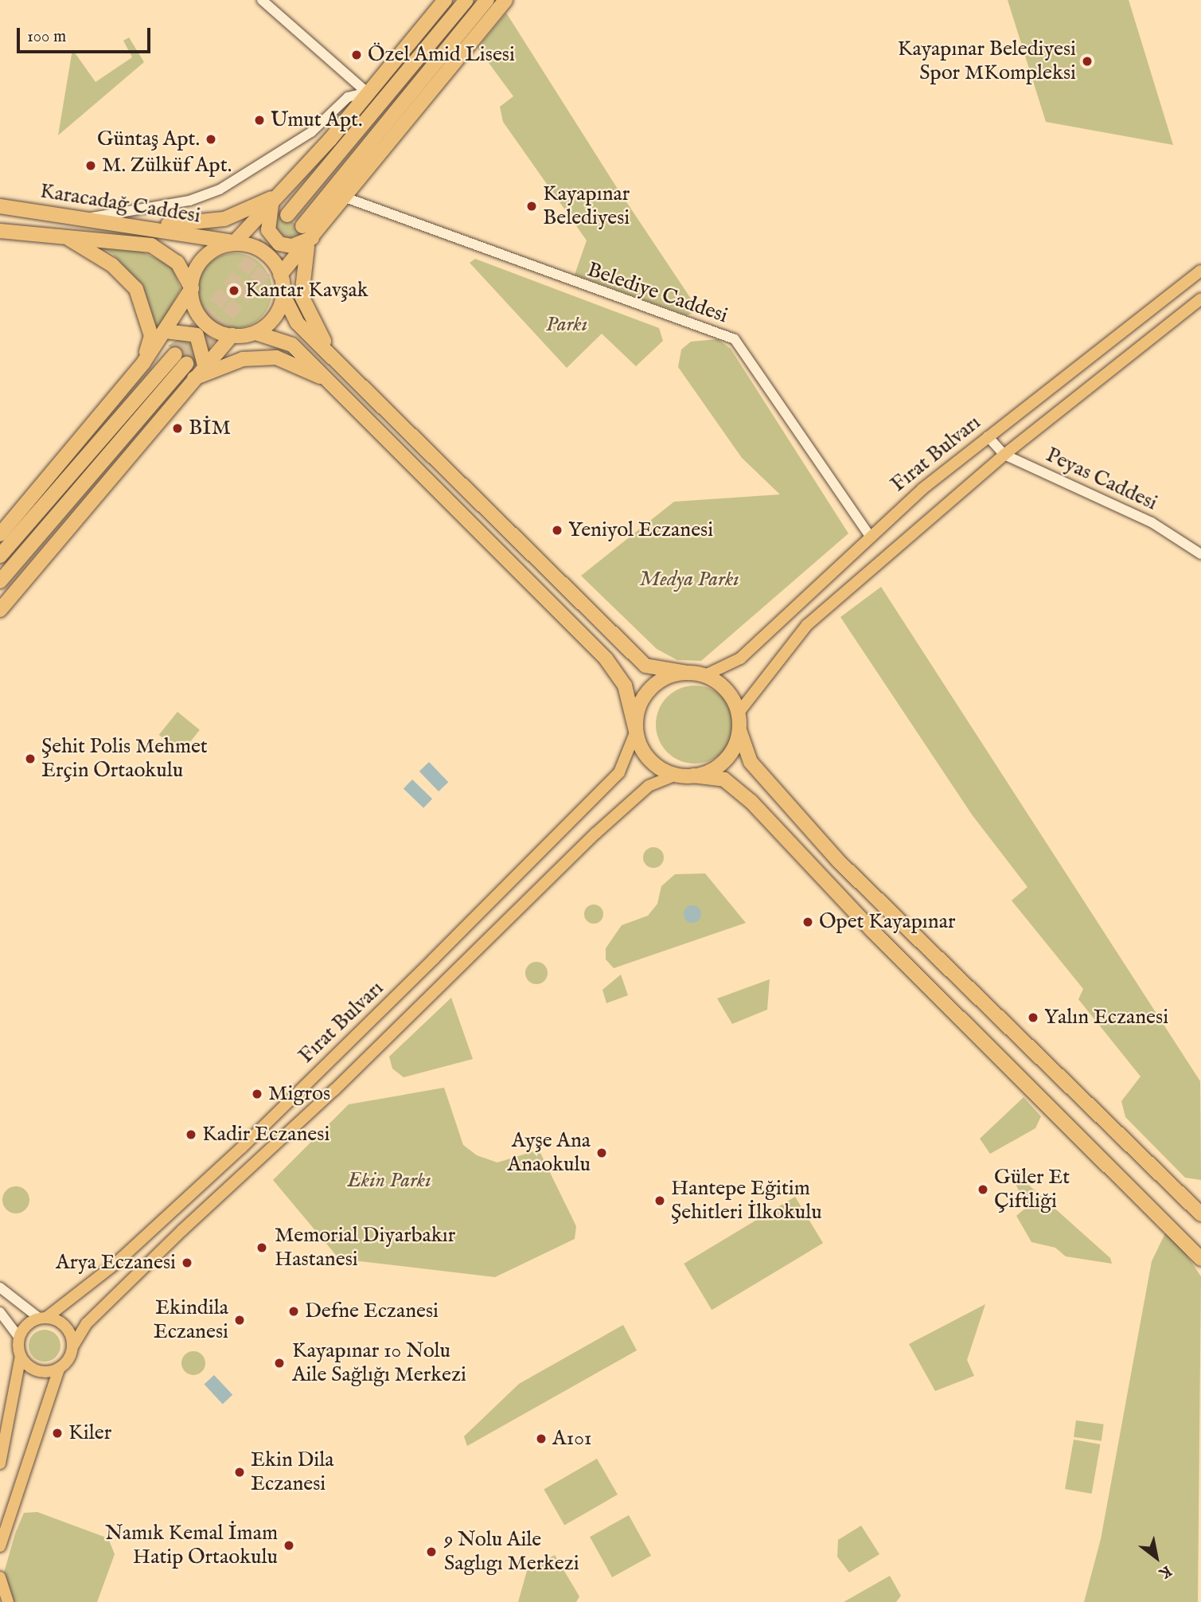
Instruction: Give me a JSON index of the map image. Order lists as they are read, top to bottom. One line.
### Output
{"streets":{"highway":["Karacadağ Caddesi"],"main road":["Fırat Bulvarı"],"street":["Belediye Caddesi","Peyas Caddesi"]},"crossings":[["Belediye Caddesi","Fırat Bulvarı"],["Fırat Bulvarı","Peyas Caddesi"]],"parks":["Parkı","Medya Parkı","Ekin Parkı"],"places":["Özel Amid Lisesi","Kayapınar Belediyesi Spor MKompleksi","Umut Apt.","Güntaş Apt.","M. Zülküf Apt.","Kayapınar Belediyesi","Kantar Kavşak","BİM","Yeniyol Eczanesi","Şehit Polis Mehmet Erçin Ortaokulu","Opet Kayapınar","Yalın Eczanesi","Migros","Kadir Eczanesi","Ayşe Ana Anaokulu","Güler Et Çiftliği","Hantepe Eğitim Şehitleri İlkokulu","Memorial Diyarbakır Hastanesi","Arya Eczanesi","Defne Eczanesi","Ekindila Eczanesi","Kayapınar 10 Nolu Aile Sağlığı Merkezi","Kiler","A101","Ekin Dila Eczanesi","Namık Kemal İmam Hatip Ortaokulu","9 Nolu Aile Saglıgı Merkezi"],"scale_bar":"100 m","north":"bottom right"}
